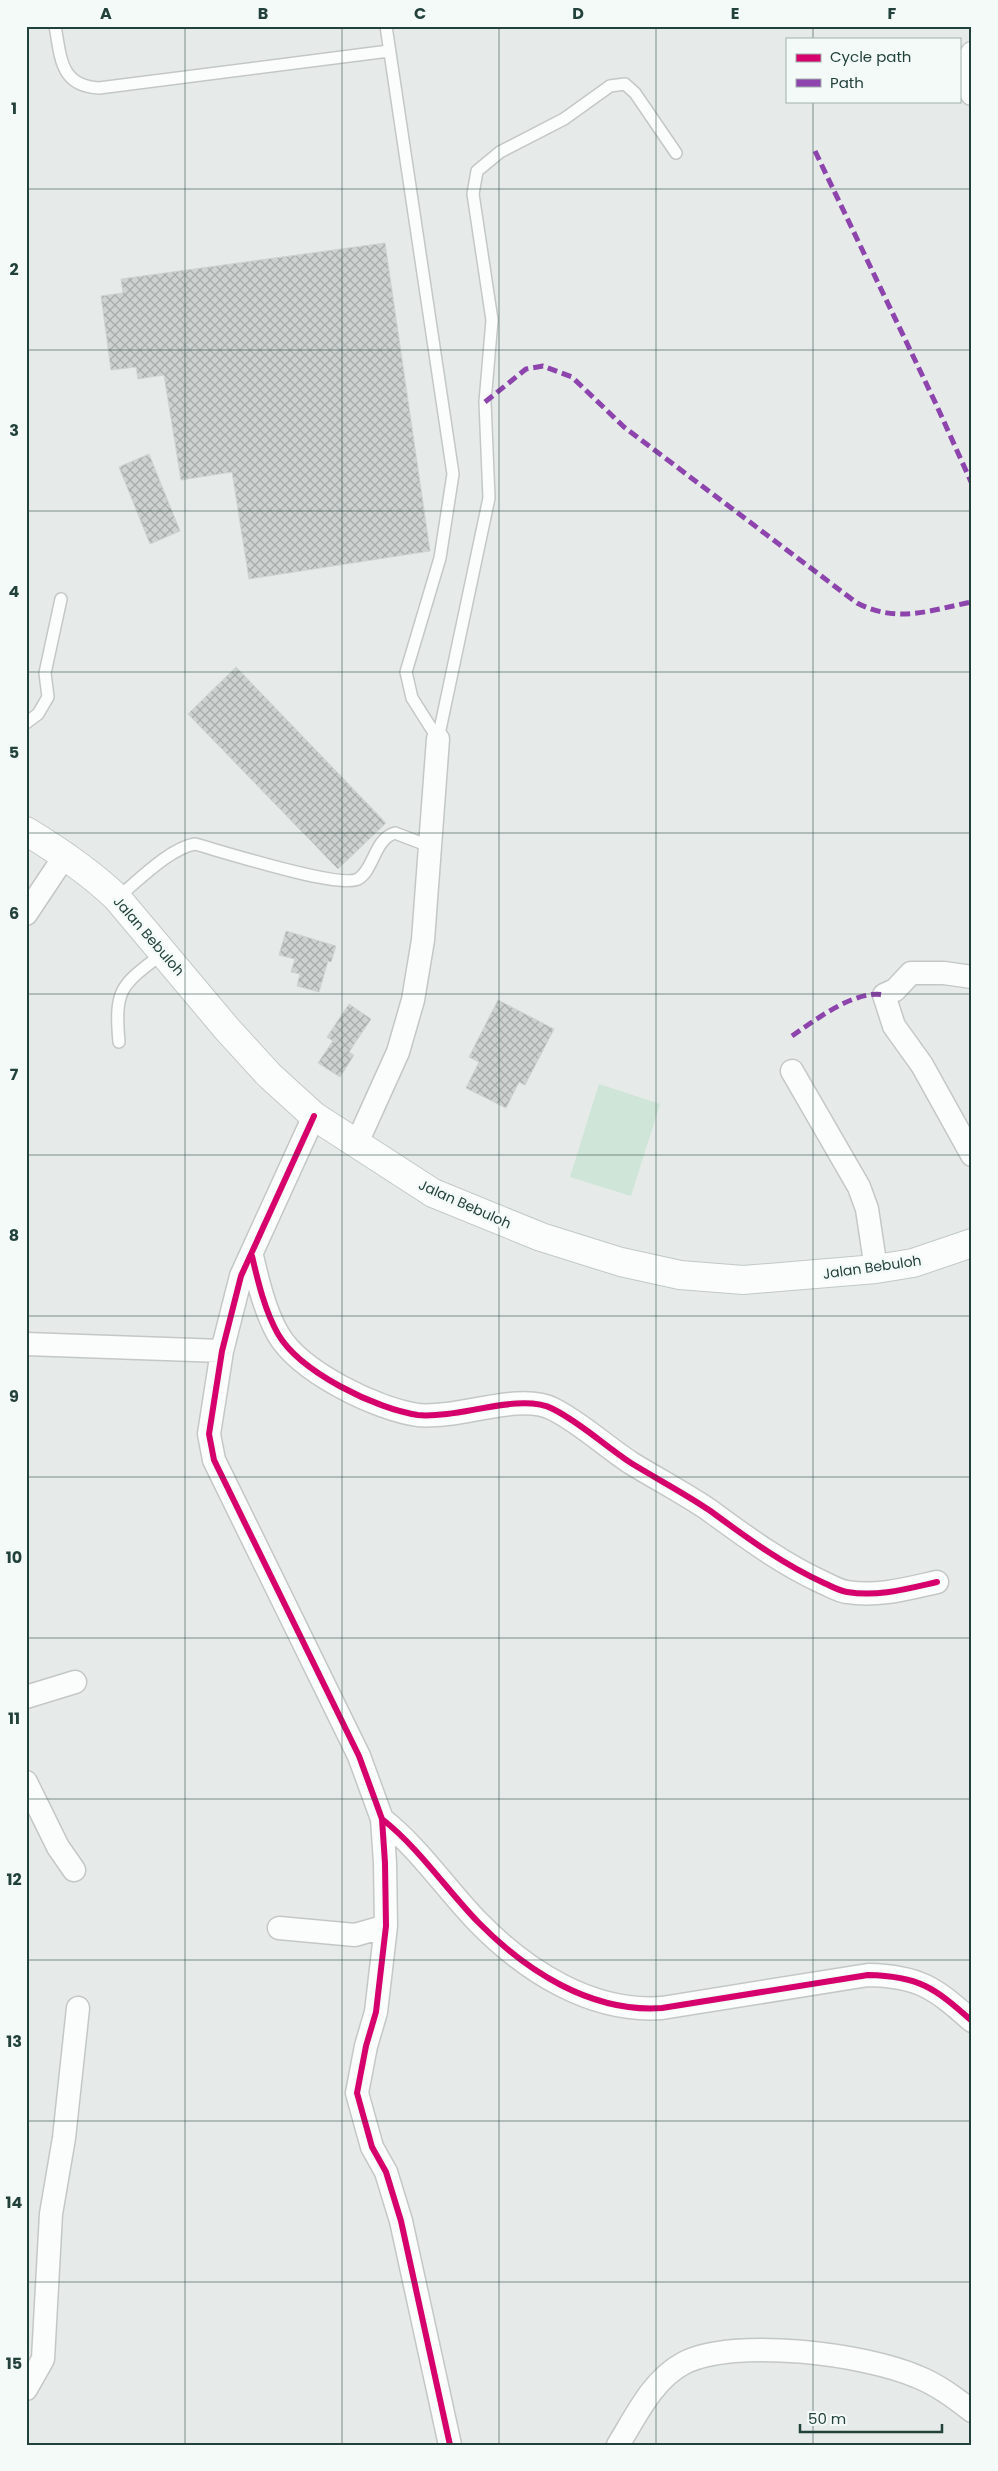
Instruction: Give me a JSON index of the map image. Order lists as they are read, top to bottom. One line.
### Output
{"streets":{"main road":["Jalan Bebuloh"]},"legend":["Cycle path","Path"],"scale_bar":"50 m","grid":{"columns":["A","B","C","D","E","F"],"rows":["1","2","3","4","5","6","7","8","9","10","11","12","13","14","15"]}}
